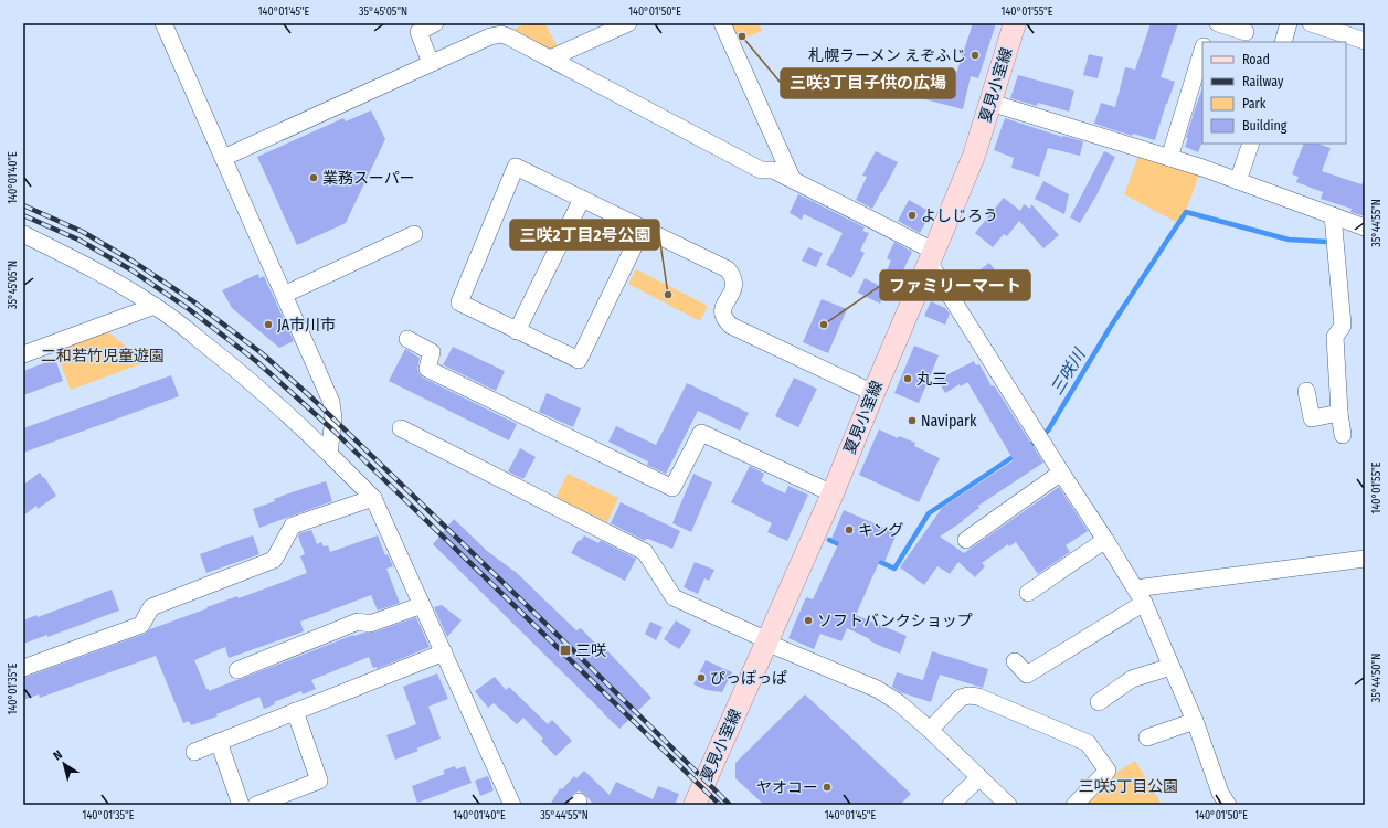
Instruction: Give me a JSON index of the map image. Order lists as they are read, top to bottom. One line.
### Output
{"streets":{"main road":["夏見小室線"]},"water":["三咲川"],"parks":["二和若竹児童遊園","三咲5丁目公園"],"places":{"other":["三咲3丁目子供の広場","札幌ラーメン えぞふじ","業務スーパー","よしじろう","三咲2丁目2号公園","JA市川市","ファミリーマート","丸三","Navipark","キング","ソフトバンクショップ","ぴっぽっぱ","ヤオコー"],"transit":["三咲"]},"legend":["Road","Railway","Park","Building"],"north":"top left","coordinates":["140°01'45\"E","35°45'05\"N","140°01'50\"E","140°01'55\"E","140°01'40\"E","35°44'55\"N","35°44'50\"N","140°01'35\"E"]}
